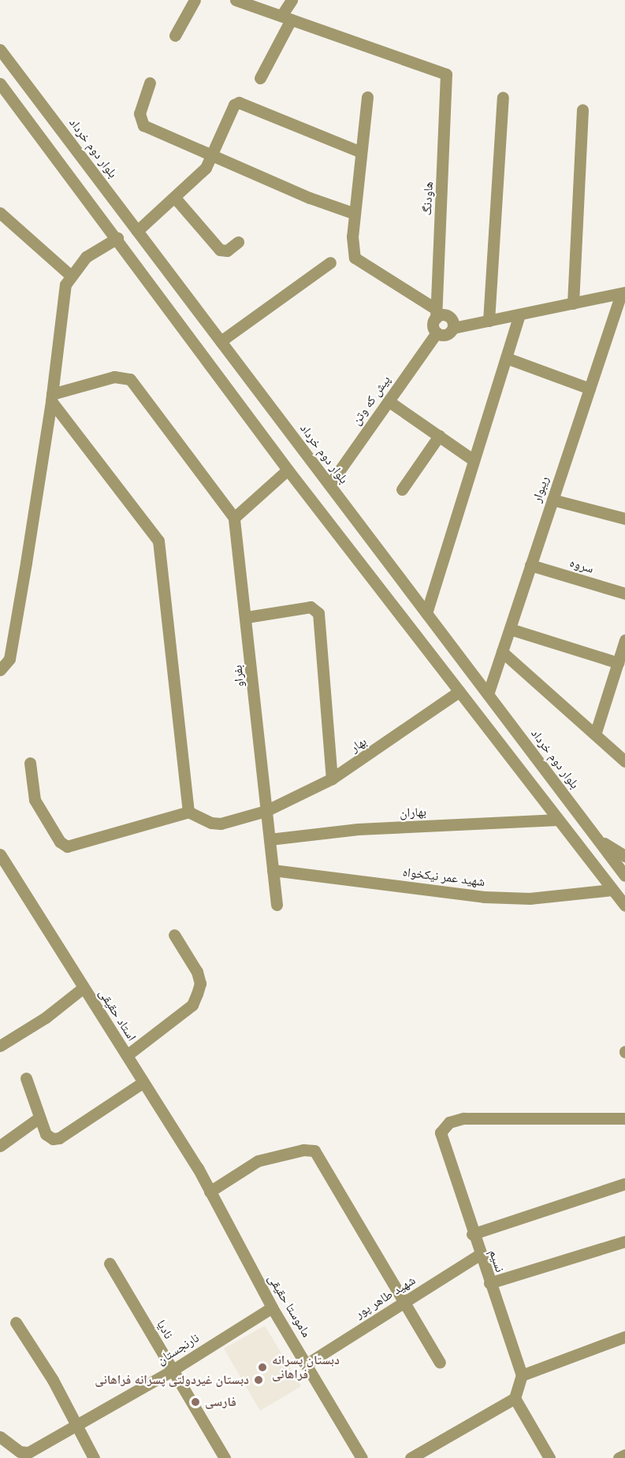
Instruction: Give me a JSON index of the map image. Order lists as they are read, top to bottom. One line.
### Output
{"streets":{"street":["بلوار دوم خرداد","هاودنگ","پیش که وتن","ریبوار","سروه","بفراو","بهار","بهاران","شهید عمر نیکخواه","استاد حقیقی","نسیم","شهید طاهر پور","ماموستا حقیقی","نادیا","نارنجستان"]},"crossings":[["بلوار دوم خرداد","پیش که وتن"],["بلوار دوم خرداد","ریبوار"],["هاودنگ","پیش که وتن"],["ریبوار","سروه"],["بفراو","بهار"],["بفراو","بهاران"],["بفراو","شهید عمر نیکخواه"],["استاد حقیقی","ماموستا حقیقی"],["نسیم","شهید طاهر پور"],["شهید طاهر پور","ماموستا حقیقی"],["ماموستا حقیقی","نارنجستان"],["نادیا","نارنجستان"]],"places":["دبستان پسرانه فراهانی","دبستان غیردولتی پسرانه فراهانی","فارسی"]}
